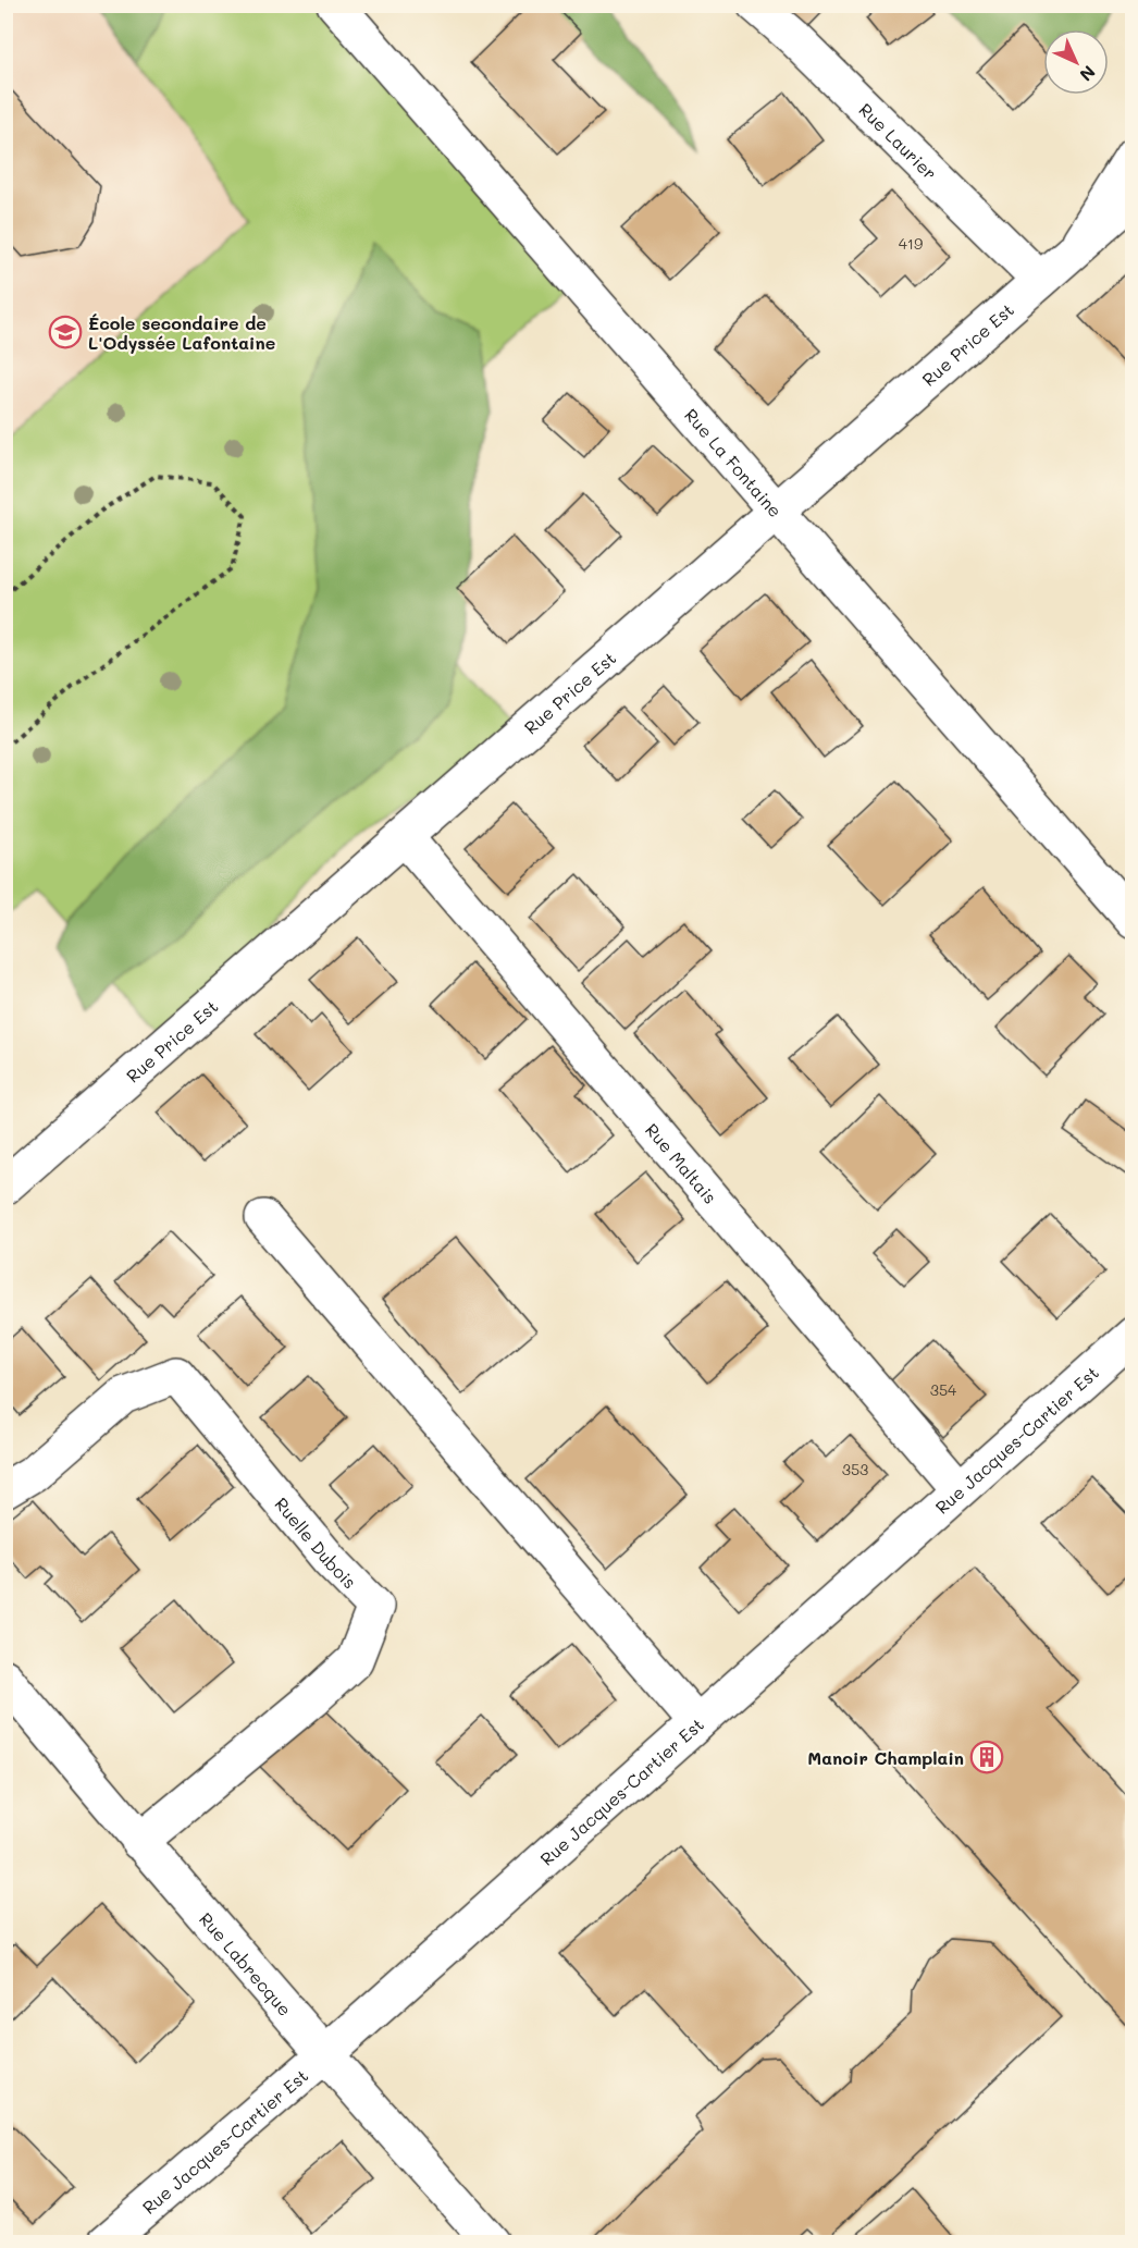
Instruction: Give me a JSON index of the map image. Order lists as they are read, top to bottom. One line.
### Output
{"streets":{"street":["Rue Laurier","Rue Price Est","Rue La Fontaine","Rue Maltais","Rue Jacques-Cartier Est","Ruelle Dubois","Rue Labrecque"]},"crossings":[["Rue Laurier","Rue Price Est"],["Rue Price Est","Rue La Fontaine"],["Rue Price Est","Rue Maltais"],["Rue Maltais","Rue Jacques-Cartier Est"],["Rue Jacques-Cartier Est","Rue Labrecque"],["Ruelle Dubois","Rue Labrecque"]],"places":{"school or university":["École secondaire de L'Odyssée Lafontaine"],"building":["Manoir Champlain"]},"house_numbers":["419","354","353"],"north":"bottom right"}
